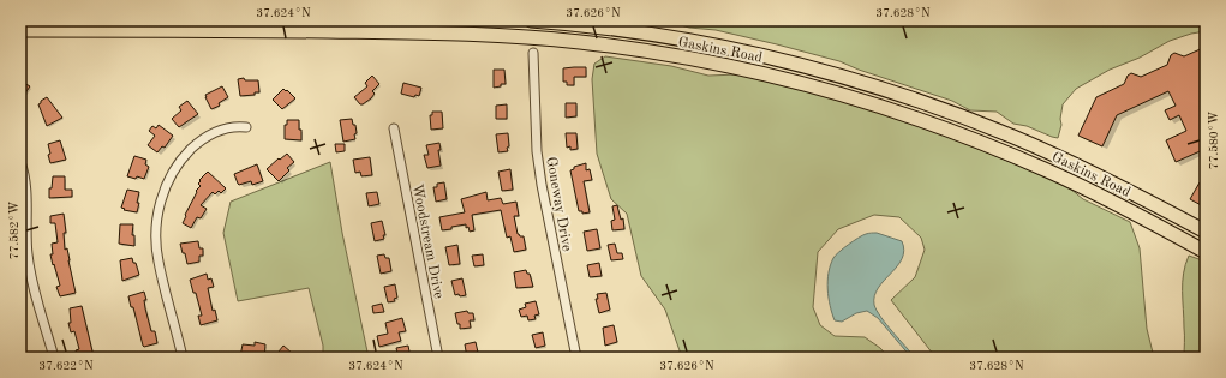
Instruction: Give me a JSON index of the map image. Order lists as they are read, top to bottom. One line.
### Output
{"streets":{"main road":["Gaskins Road"],"street":["Goneway Drive","Woodstream Drive"]},"coordinates":["37.624°N","37.626°N","37.628°N","77.580°W","77.582°W","37.622°N"]}
